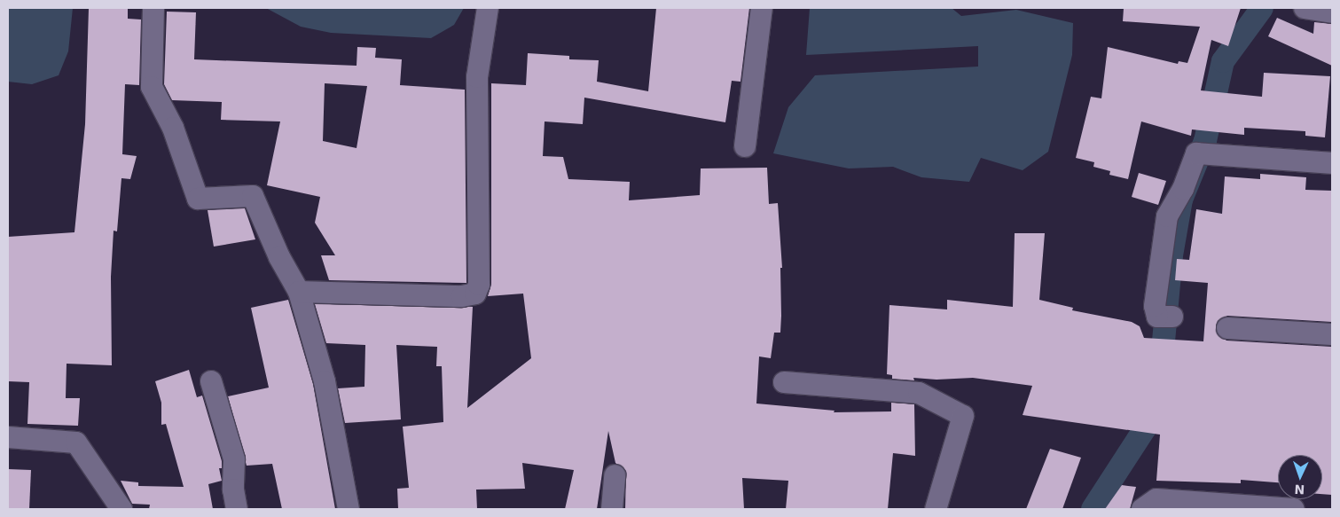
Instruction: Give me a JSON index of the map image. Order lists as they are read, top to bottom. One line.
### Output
{"north":"bottom"}
